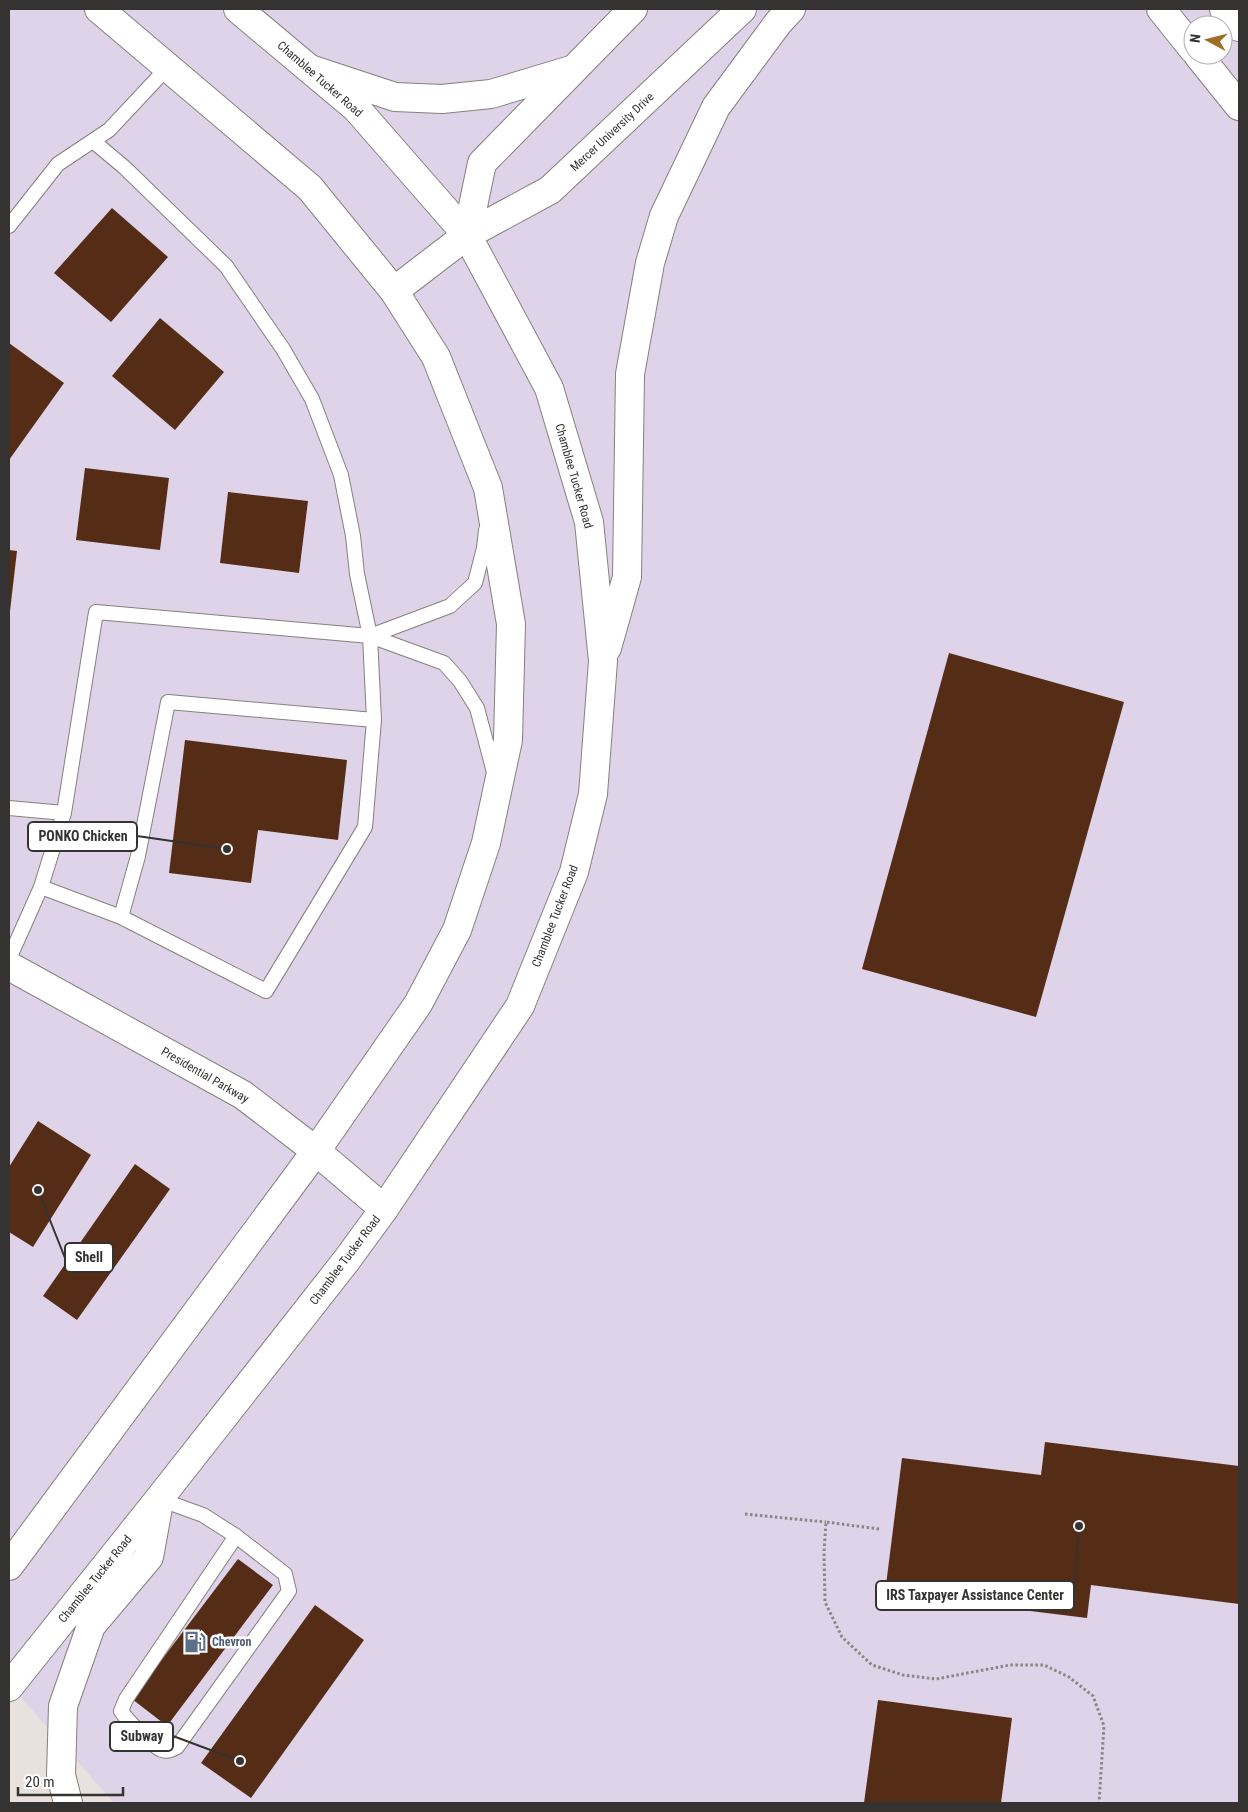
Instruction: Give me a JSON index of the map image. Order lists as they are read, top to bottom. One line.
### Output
{"streets":{"main road":["Chamblee Tucker Road","Mercer University Drive","Presidential Parkway"]},"crossings":[["Chamblee Tucker Road","Mercer University Drive"],["Chamblee Tucker Road","Presidential Parkway"]],"places":{"other":["PONKO Chicken","Shell","IRS Taxpayer Assistance Center","Subway"],"fuel station":["Chevron"]},"scale_bar":"20 m","north":"left"}
